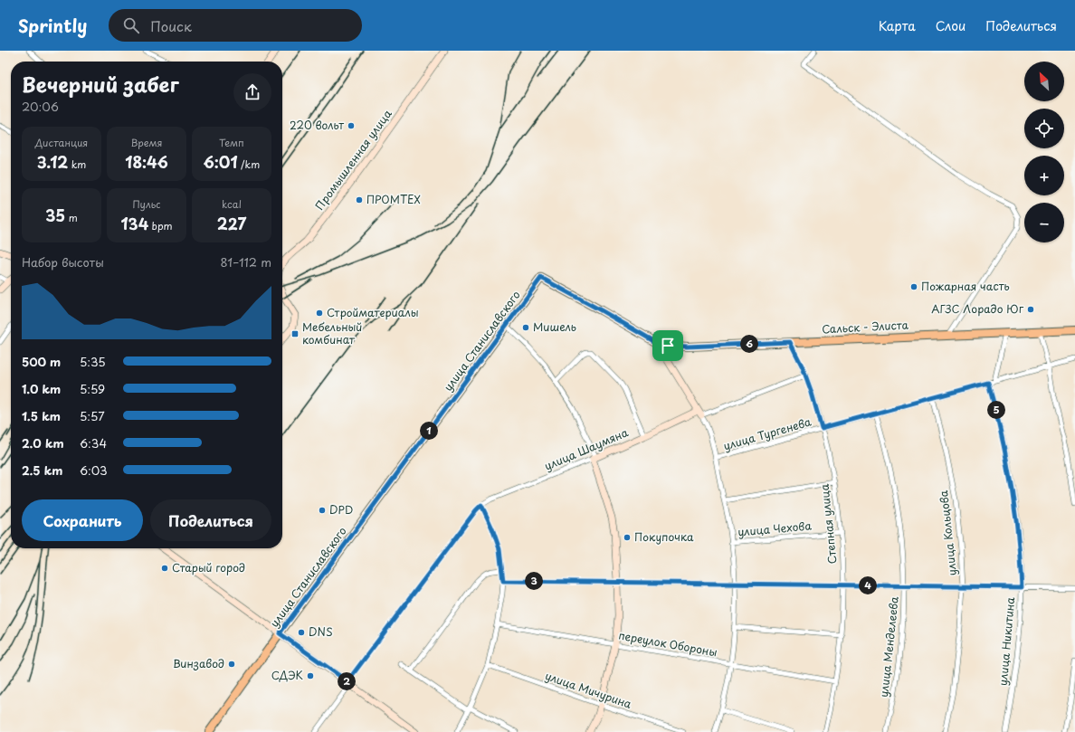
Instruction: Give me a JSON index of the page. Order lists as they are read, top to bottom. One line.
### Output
{"streets":{"main road":["Промышленная улица","Сальск - Элиста","улица Станиславского","улица Шаумяна"],"street":["улица Тургенева","Степная улица","улица Чехова","улица Кольцова","улица Никитина","переулок Обороны","улица Менделеева","улица Мичурина"]},"crossings":[["Сальск - Элиста","улица Станиславского"],["Сальск - Элиста","Степная улица"],["улица Тургенева","Степная улица"],["улица Тургенева","улица Кольцова"],["улица Тургенева","улица Никитина"],["улица Тургенева","улица Менделеева"],["улица Шаумяна","Степная улица"],["Степная улица","улица Чехова"],["Степная улица","переулок Обороны"]],"places":{"other":["220 вольт","ПРОМТЕХ","Пожарная часть","АГЗС Лорадо Юг","Стройматериалы","Мишель","DPD","Покупочка","Старый город","DNS","Винзавод","СДЭК"],"transit":["Мебельный комбинат"]},"north":"top left","page":{"header":"Sprintly","search":"Поиск","nav":["Карта","Слои","Поделиться"],"map_buttons":["+","−"],"heading":["Вечерний забег","20:06"],"stats":[["Дистанция","3.12 km"],["Время","18:46"],["Темп","6:01 /km"],["35 m"],["Пульс","134 bpm"],["kcal","227"]],"chart":["Набор высоты","81–112 m"],"pins":["6","5","1","3","4","2"],"list":[{"name":"500 m","note":"5:35"},{"name":"1.0 km","note":"5:59"},{"name":"1.5 km","note":"5:57"},{"name":"2.0 km","note":"6:34"},{"name":"2.5 km","note":"6:03"}],"buttons":["Сохранить","Поделиться"]}}
